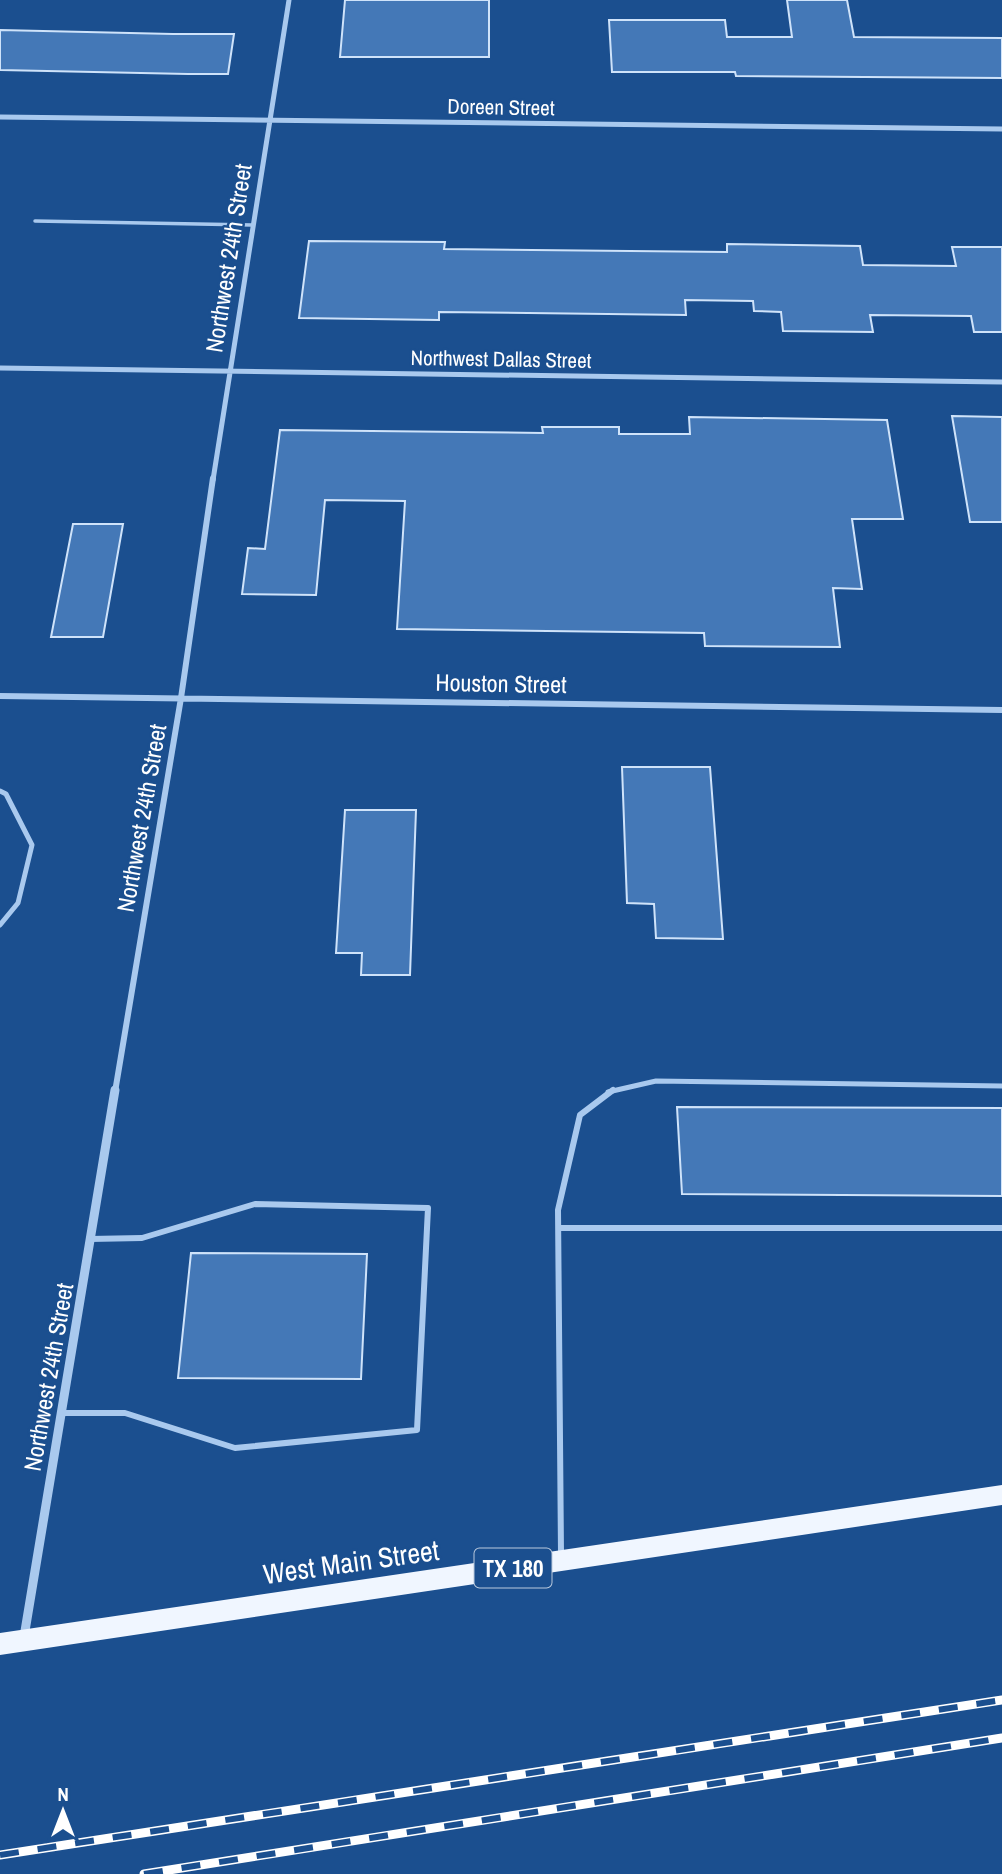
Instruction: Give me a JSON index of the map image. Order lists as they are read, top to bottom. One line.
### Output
{"streets":{"main road":["West Main Street","TX 180"],"street":["Doreen Street","Northwest 24th Street","Northwest Dallas Street","Houston Street"]},"crossings":[["Doreen Street","Northwest 24th Street"],["Northwest 24th Street","Northwest Dallas Street"],["Northwest 24th Street","Houston Street"],["Northwest 24th Street","West Main Street"]],"north":"top"}
